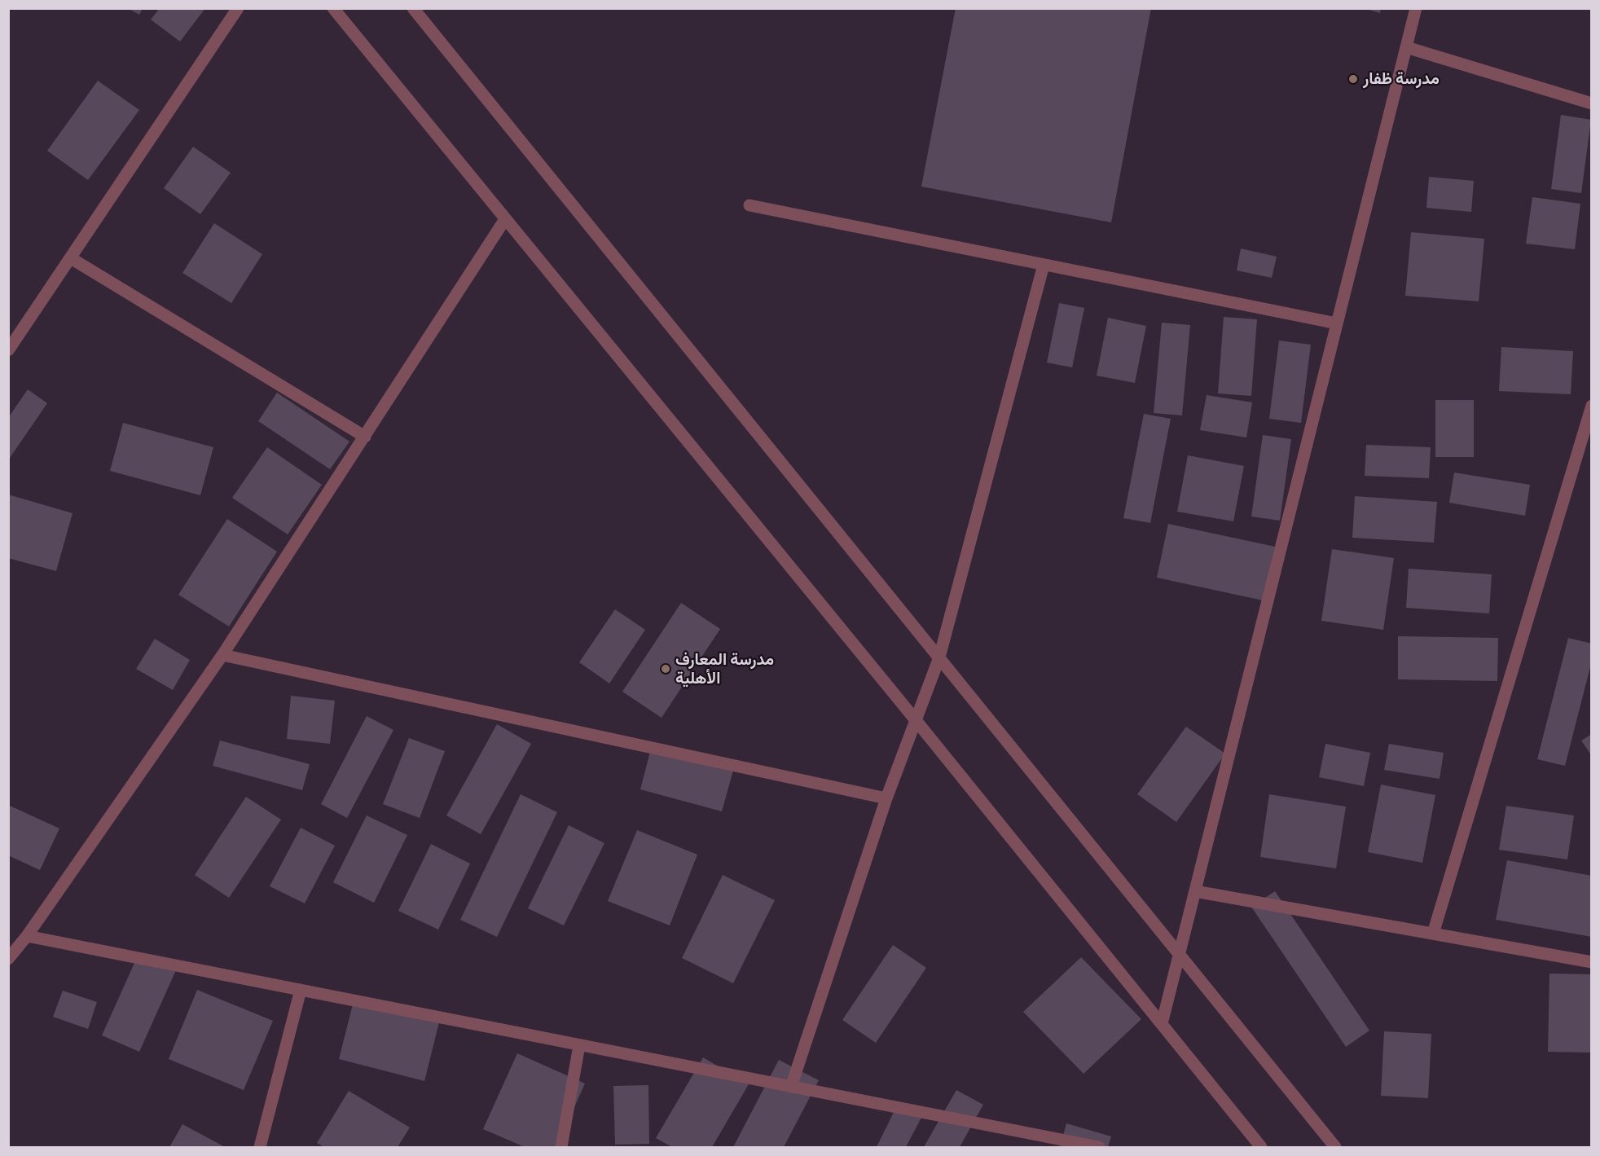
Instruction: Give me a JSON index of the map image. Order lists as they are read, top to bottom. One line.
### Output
{"places":["مدرسة ظفار","مدرسة المعارف الأهلية"]}
